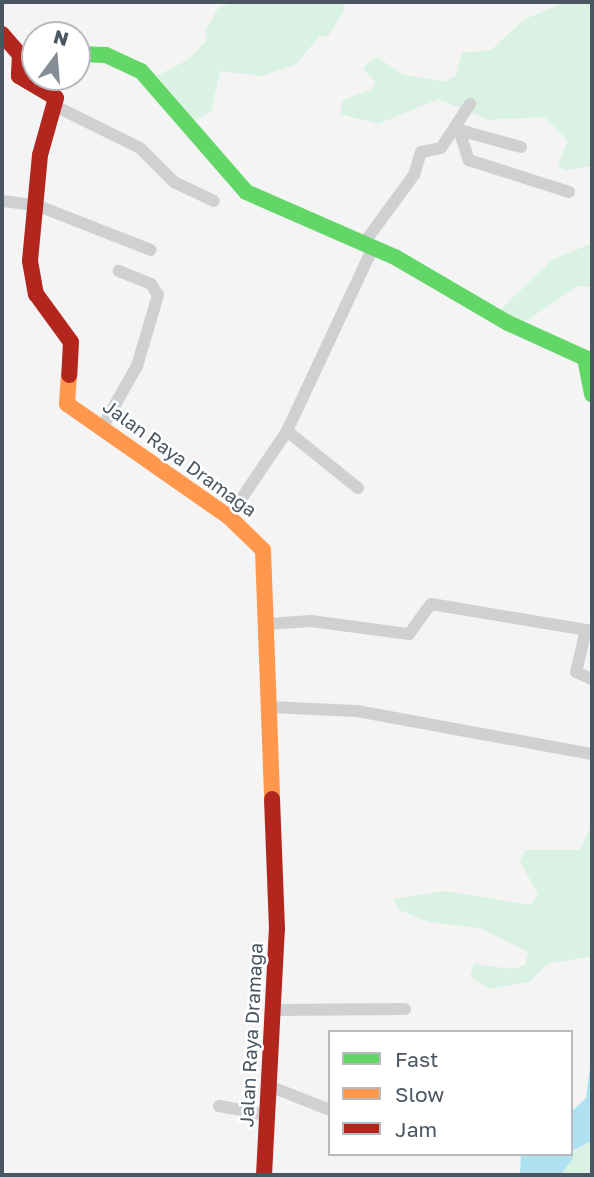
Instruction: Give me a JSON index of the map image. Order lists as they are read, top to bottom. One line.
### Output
{"streets":{"street":["Jalan Raya Dramaga"]},"legend":["Fast","Slow","Jam"],"north":"top"}
